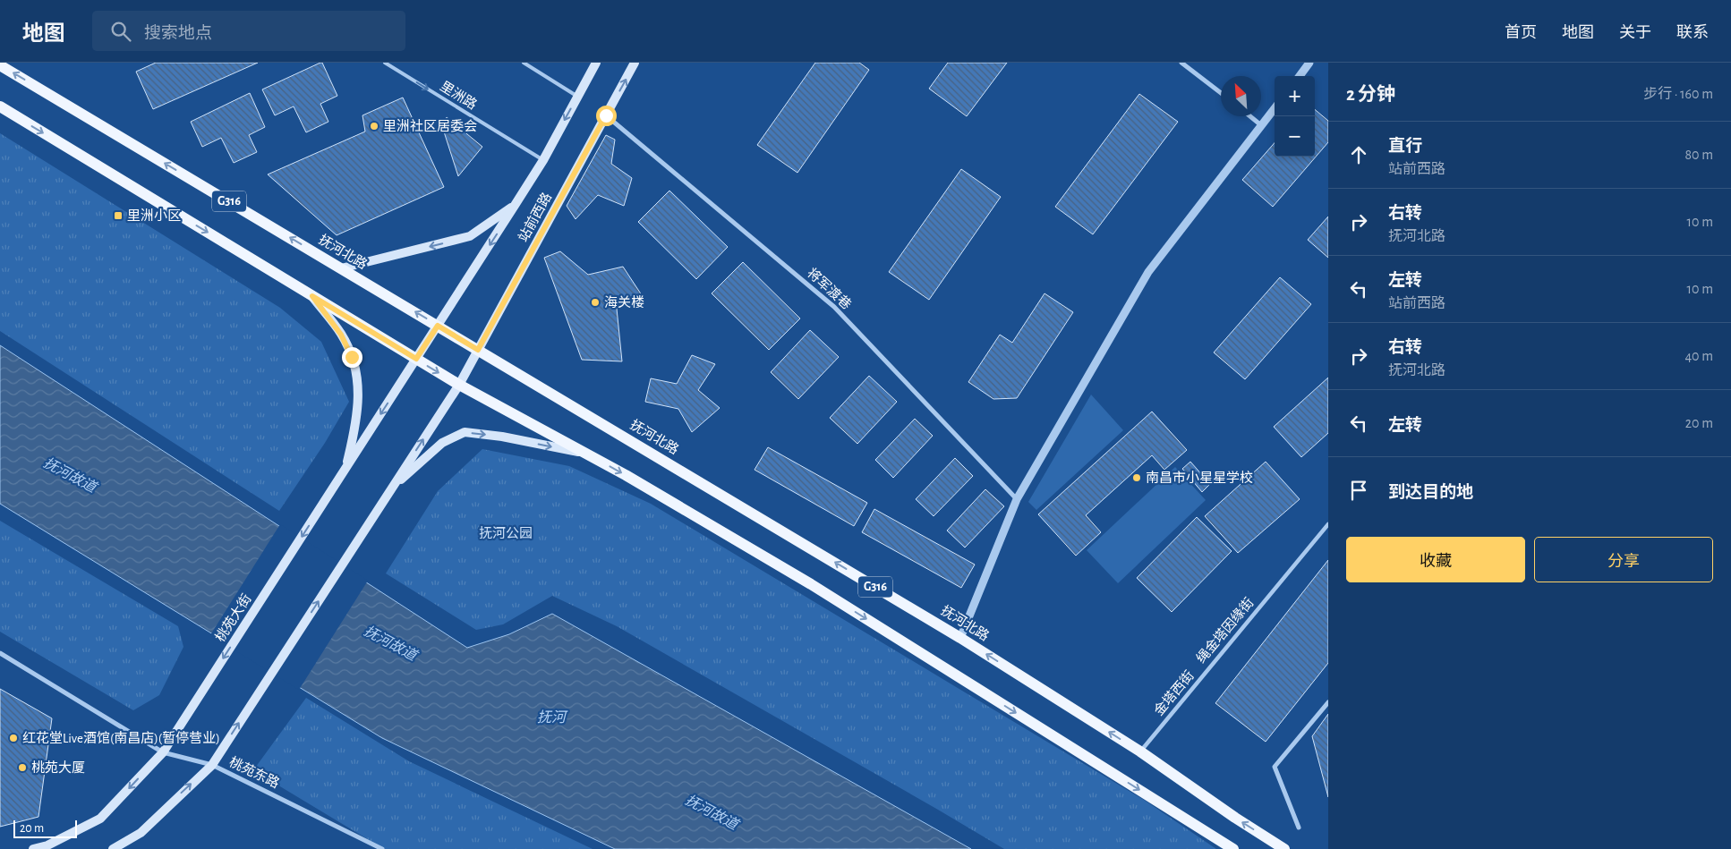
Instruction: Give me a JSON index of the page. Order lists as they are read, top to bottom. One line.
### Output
{"streets":{"main road":["G316","站前西路","抚河北路","桃苑大街"],"street":["将军渡巷","金塔西街","桃苑东路"],"lane":["里洲路"]},"crossings":[["里洲路","站前西路"],["G316","站前西路"],["G316","桃苑大街"],["站前西路","抚河北路"],["站前西路","将军渡巷"],["站前西路","桃苑大街"],["抚河北路","金塔西街"],["桃苑大街","桃苑东路"]],"one_way":["里洲路"],"water":["抚河故道","抚河"],"parks":["抚河公园"],"places":{"other":["里洲社区居委会","海关楼","南昌市小星星学校","红花堂Live酒馆(南昌店)(暂停营业)","桃苑大厦"],"transit":["里洲小区"]},"scale_bar":"20 m","north":"top left","page":{"header":"地图","search":"搜索地点","nav":["首页","地图","关于","联系"],"heading":["2 分钟","步行 · 160 m"],"map_buttons":["+","−"],"list":[["直行","站前西路","80 m"],["右转","抚河北路","10 m"],["左转","站前西路","10 m"],["右转","抚河北路","40 m"],["左转","20 m"],"到达目的地"],"buttons":["收藏","分享"],"scale":"20 m"}}
